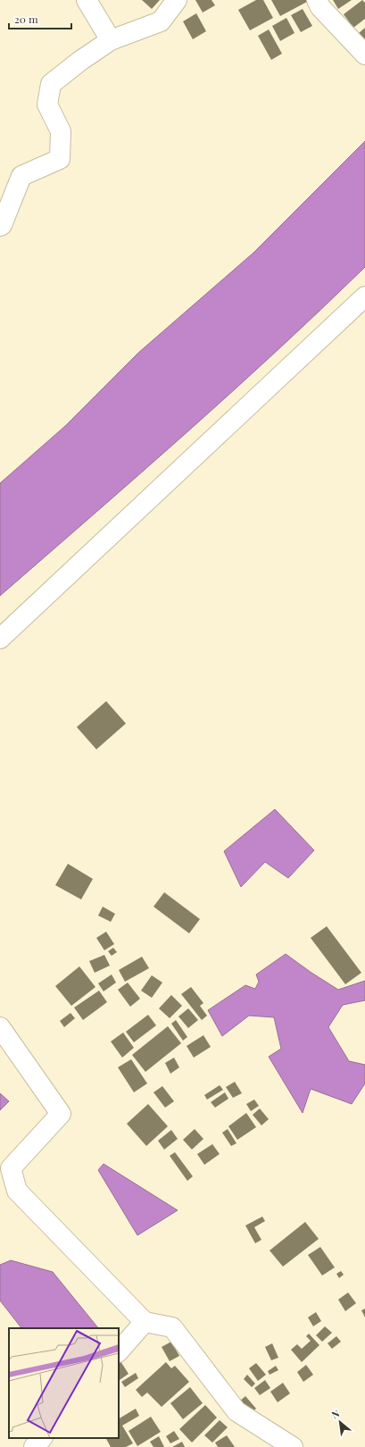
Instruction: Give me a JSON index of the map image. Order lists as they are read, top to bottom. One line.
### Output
{"scale_bar":"20 m","north":"top left"}
